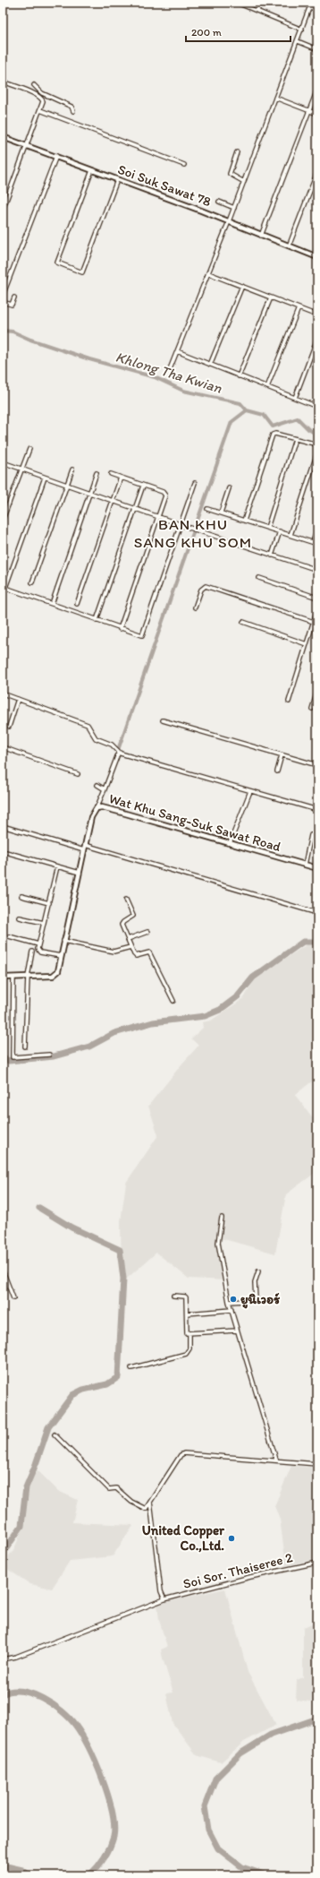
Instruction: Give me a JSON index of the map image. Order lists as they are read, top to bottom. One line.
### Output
{"streets":{"street":["Soi Suk Sawat 78","Wat Khu Sang-Suk Sawat Road","Soi Sor. Thaiseree 2"]},"districts":["BAN KHU SANG KHU SOM"],"water":["Khlong Tha Kwian"],"places":["ยูนิเวอร์","United Copper Co.,Ltd."],"scale_bar":"200 m"}
